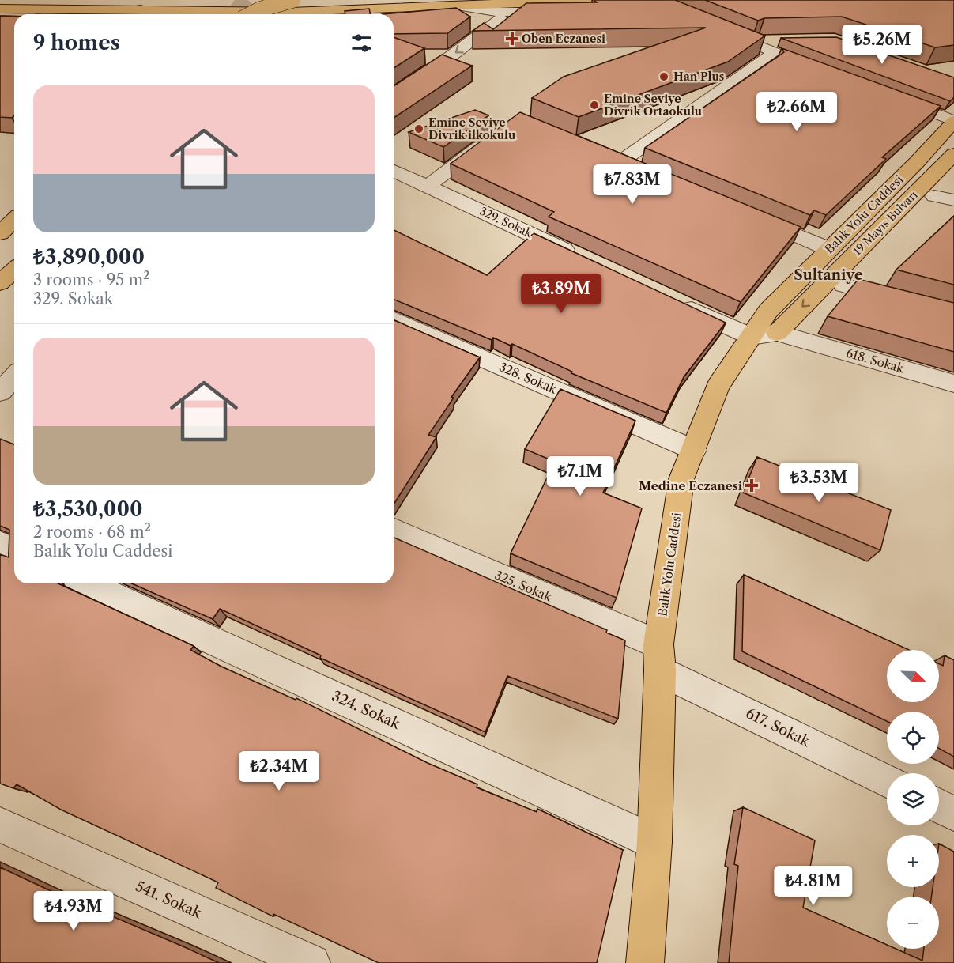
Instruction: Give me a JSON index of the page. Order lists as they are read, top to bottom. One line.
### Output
{"streets":{"main road":["Balık Yolu Caddesi","19 Mayıs Bulvarı"],"street":["329. Sokak","618. Sokak","328. Sokak","325. Sokak","324. Sokak","617. Sokak","541. Sokak"]},"crossings":[["Balık Yolu Caddesi","19 Mayıs Bulvarı"],["Balık Yolu Caddesi","618. Sokak"],["Balık Yolu Caddesi","328. Sokak"],["Balık Yolu Caddesi","325. Sokak"],["Balık Yolu Caddesi","324. Sokak"],["Balık Yolu Caddesi","617. Sokak"],["19 Mayıs Bulvarı","618. Sokak"],["325. Sokak","617. Sokak"]],"districts":["Sultaniye"],"places":{"health":["Oben Eczanesi","Medine Eczanesi"],"other":["Han Plus","Emine Seviye Divrik Ortaokulu","Emine Seviye Divrik ilkokulu"]},"north":"bottom right","page":{"heading":"9 homes","price":["₺5.26M","₺2.66M","₺7.83M","₺3.89M","₺7.1M","₺3.53M","₺2.34M","₺4.81M","₺4.93M"],"list":[{"name":"₺3,890,000","note":"3 rooms · 95 m² · 329. Sokak"},{"name":"₺3,530,000","note":"2 rooms · 68 m² · Balık Yolu Caddesi"}],"map_buttons":["+","−"]}}
